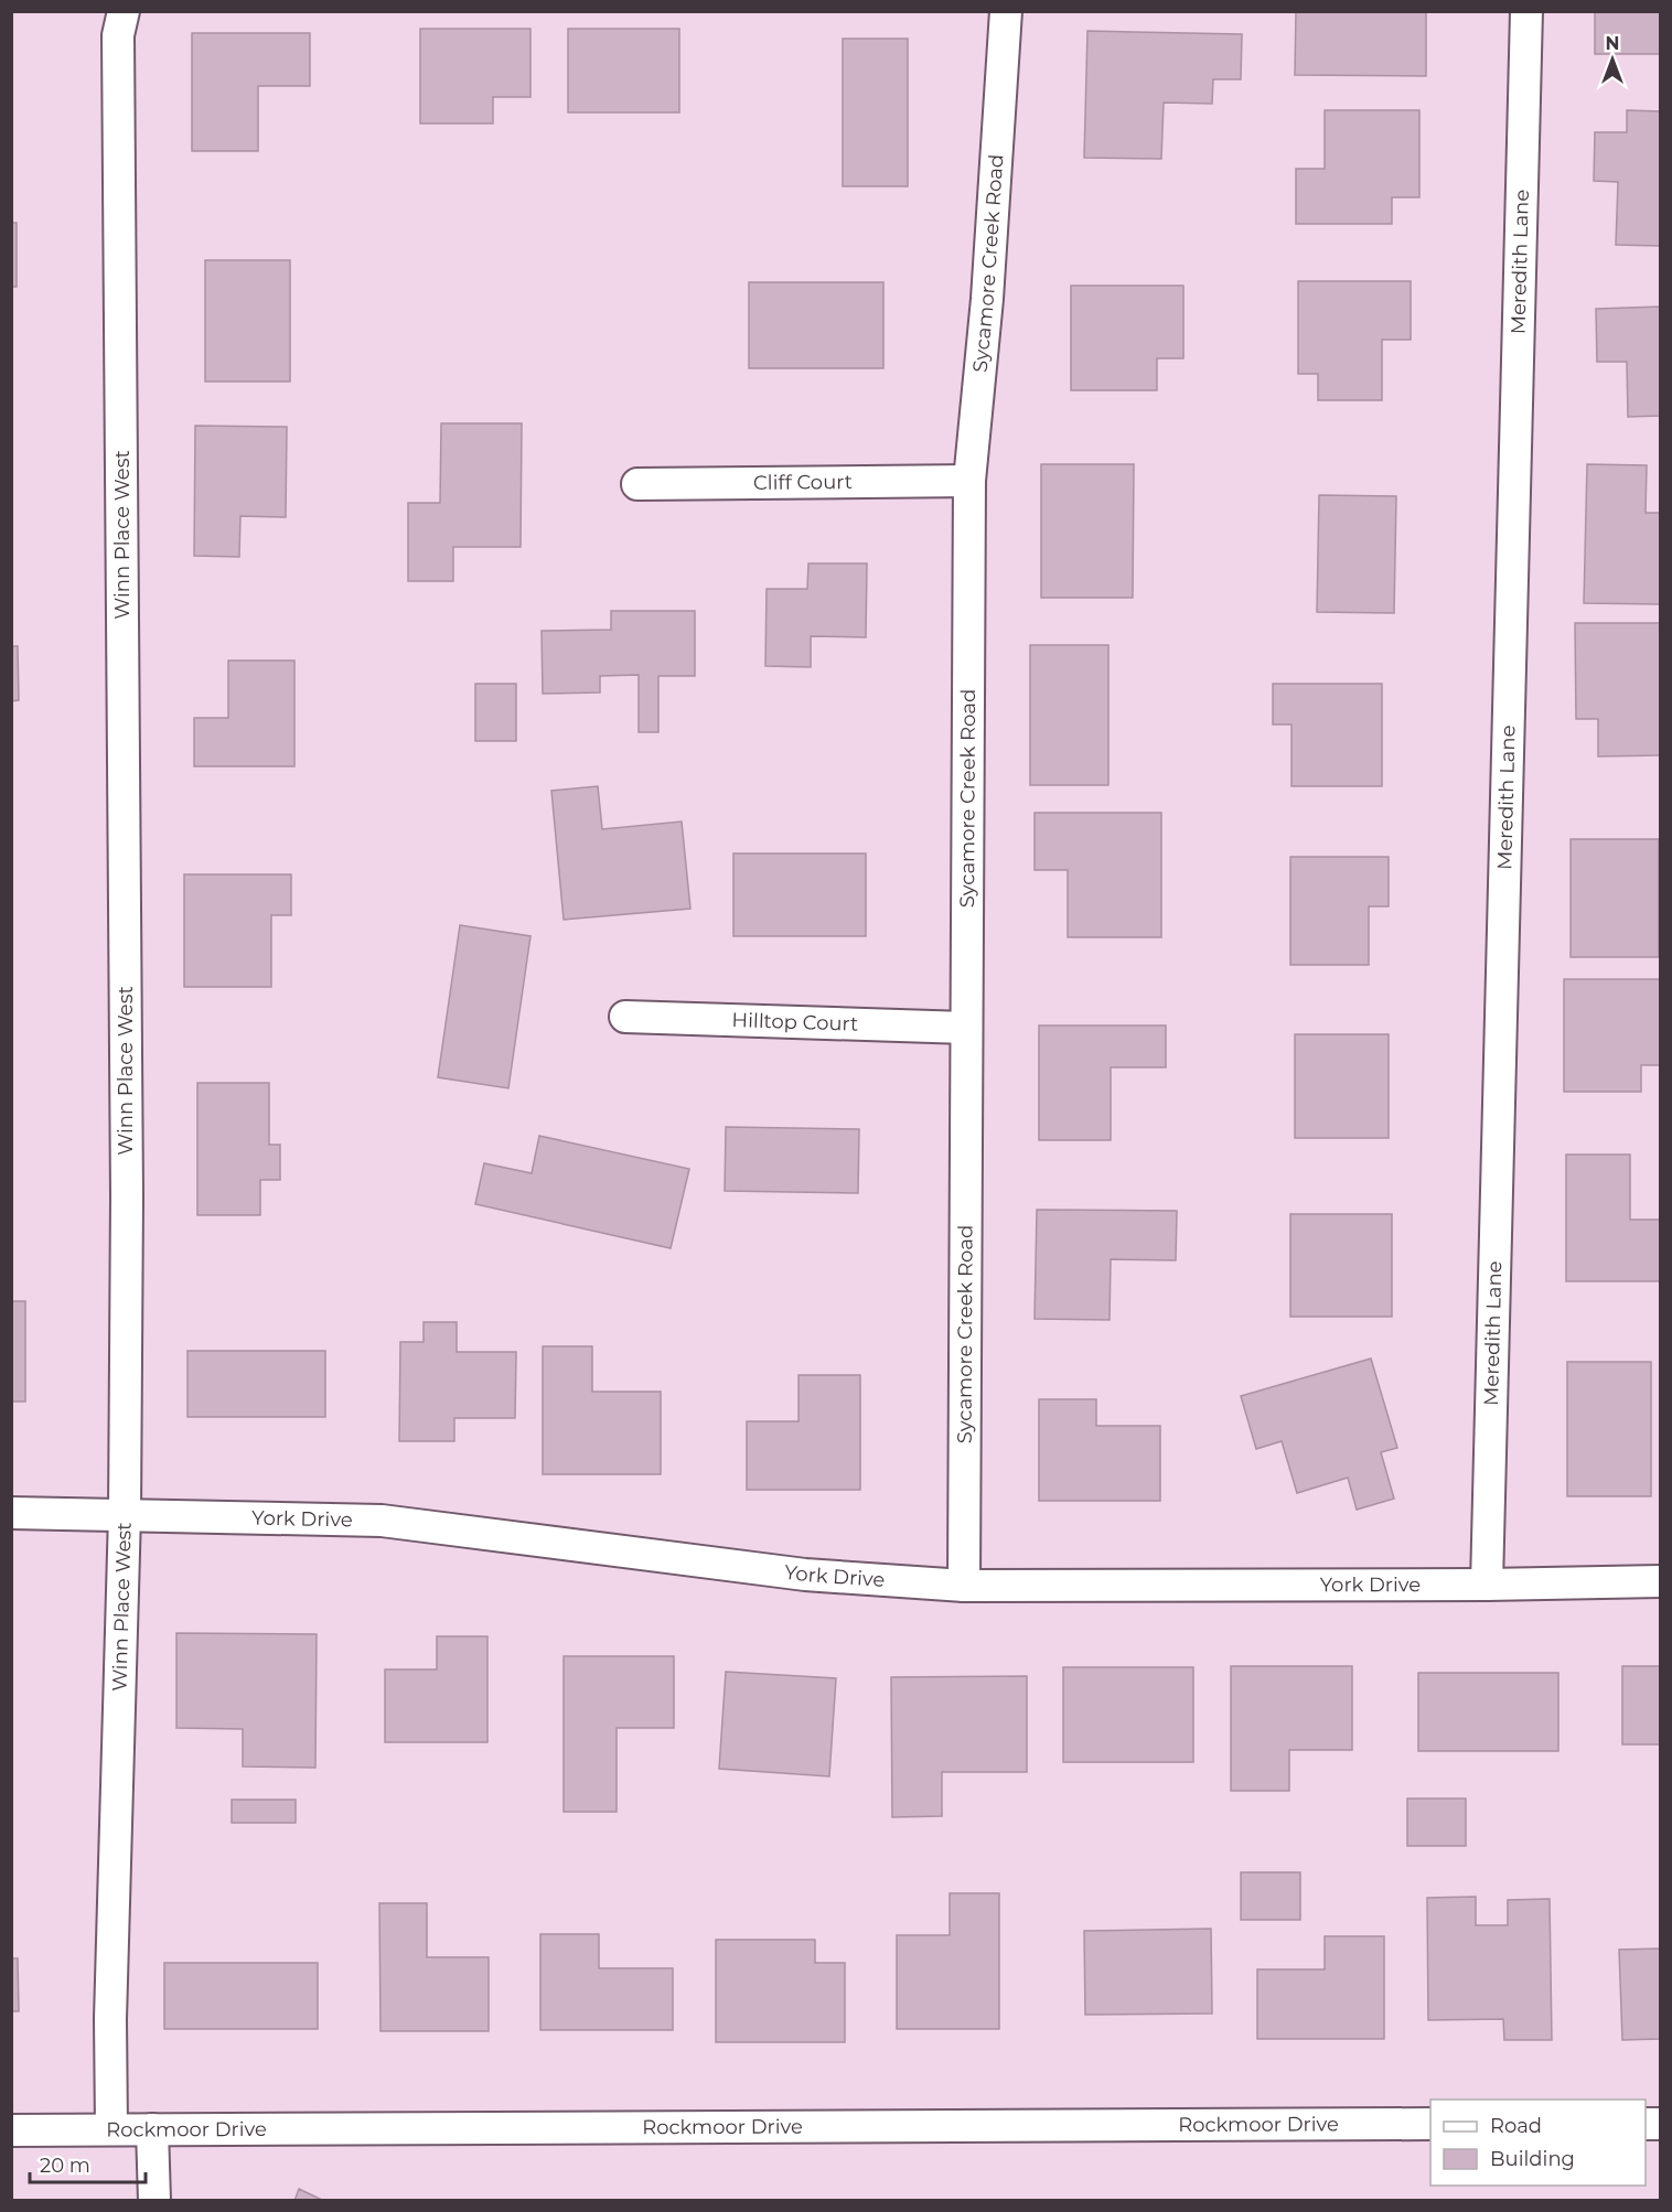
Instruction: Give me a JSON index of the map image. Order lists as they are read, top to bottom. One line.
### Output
{"streets":{"street":["Sycamore Creek Road","Meredith Lane","Cliff Court","Winn Place West","Hilltop Court","York Drive","Rockmoor Drive"]},"crossings":[["Sycamore Creek Road","Cliff Court"],["Sycamore Creek Road","Hilltop Court"],["Sycamore Creek Road","York Drive"],["Meredith Lane","York Drive"],["Winn Place West","York Drive"],["Winn Place West","Rockmoor Drive"]],"legend":["Road","Building"],"scale_bar":"20 m","north":"top"}
